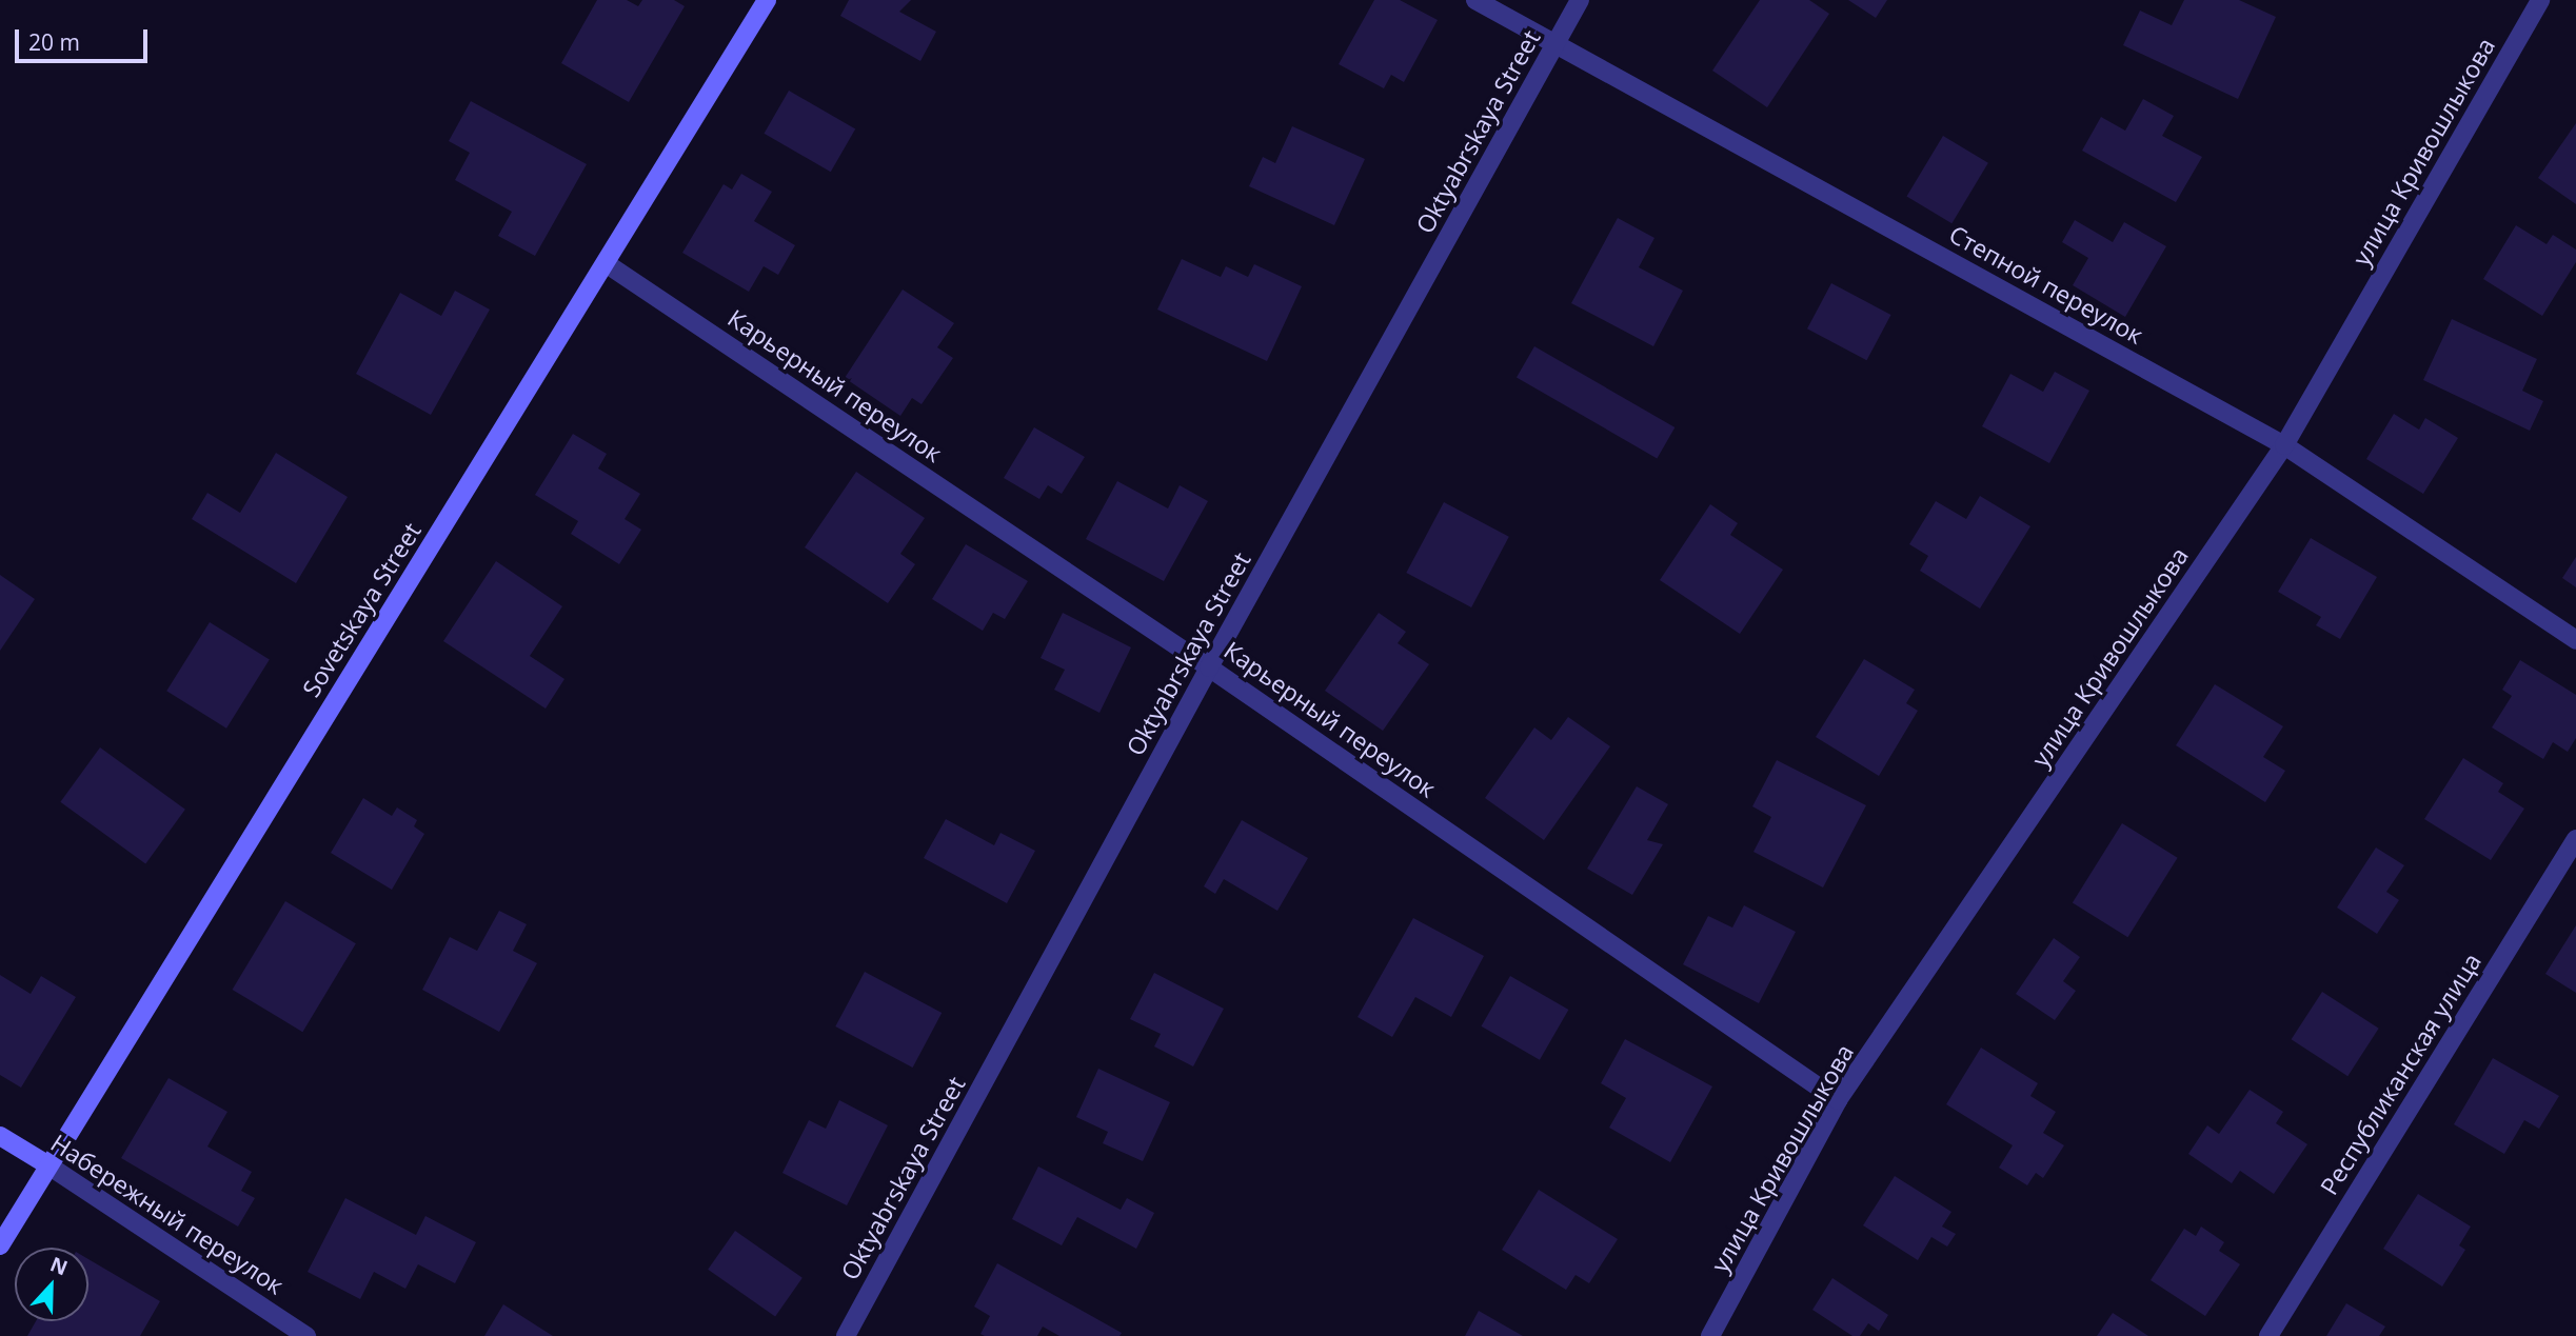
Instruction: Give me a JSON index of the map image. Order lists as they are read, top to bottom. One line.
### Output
{"streets":{"main road":["Sovetskaya Street","Набережный переулок"],"street":["Oktyabrskaya Street","улица Кривошлыкова","Степной переулок","Карьерный переулок","Республиканская улица"]},"crossings":[["Oktyabrskaya Street","Степной переулок"],["Oktyabrskaya Street","Карьерный переулок"],["улица Кривошлыкова","Степной переулок"],["улица Кривошлыкова","Карьерный переулок"],["Карьерный переулок","Sovetskaya Street"],["Sovetskaya Street","Набережный переулок"]],"scale_bar":"20 m","north":"top"}
